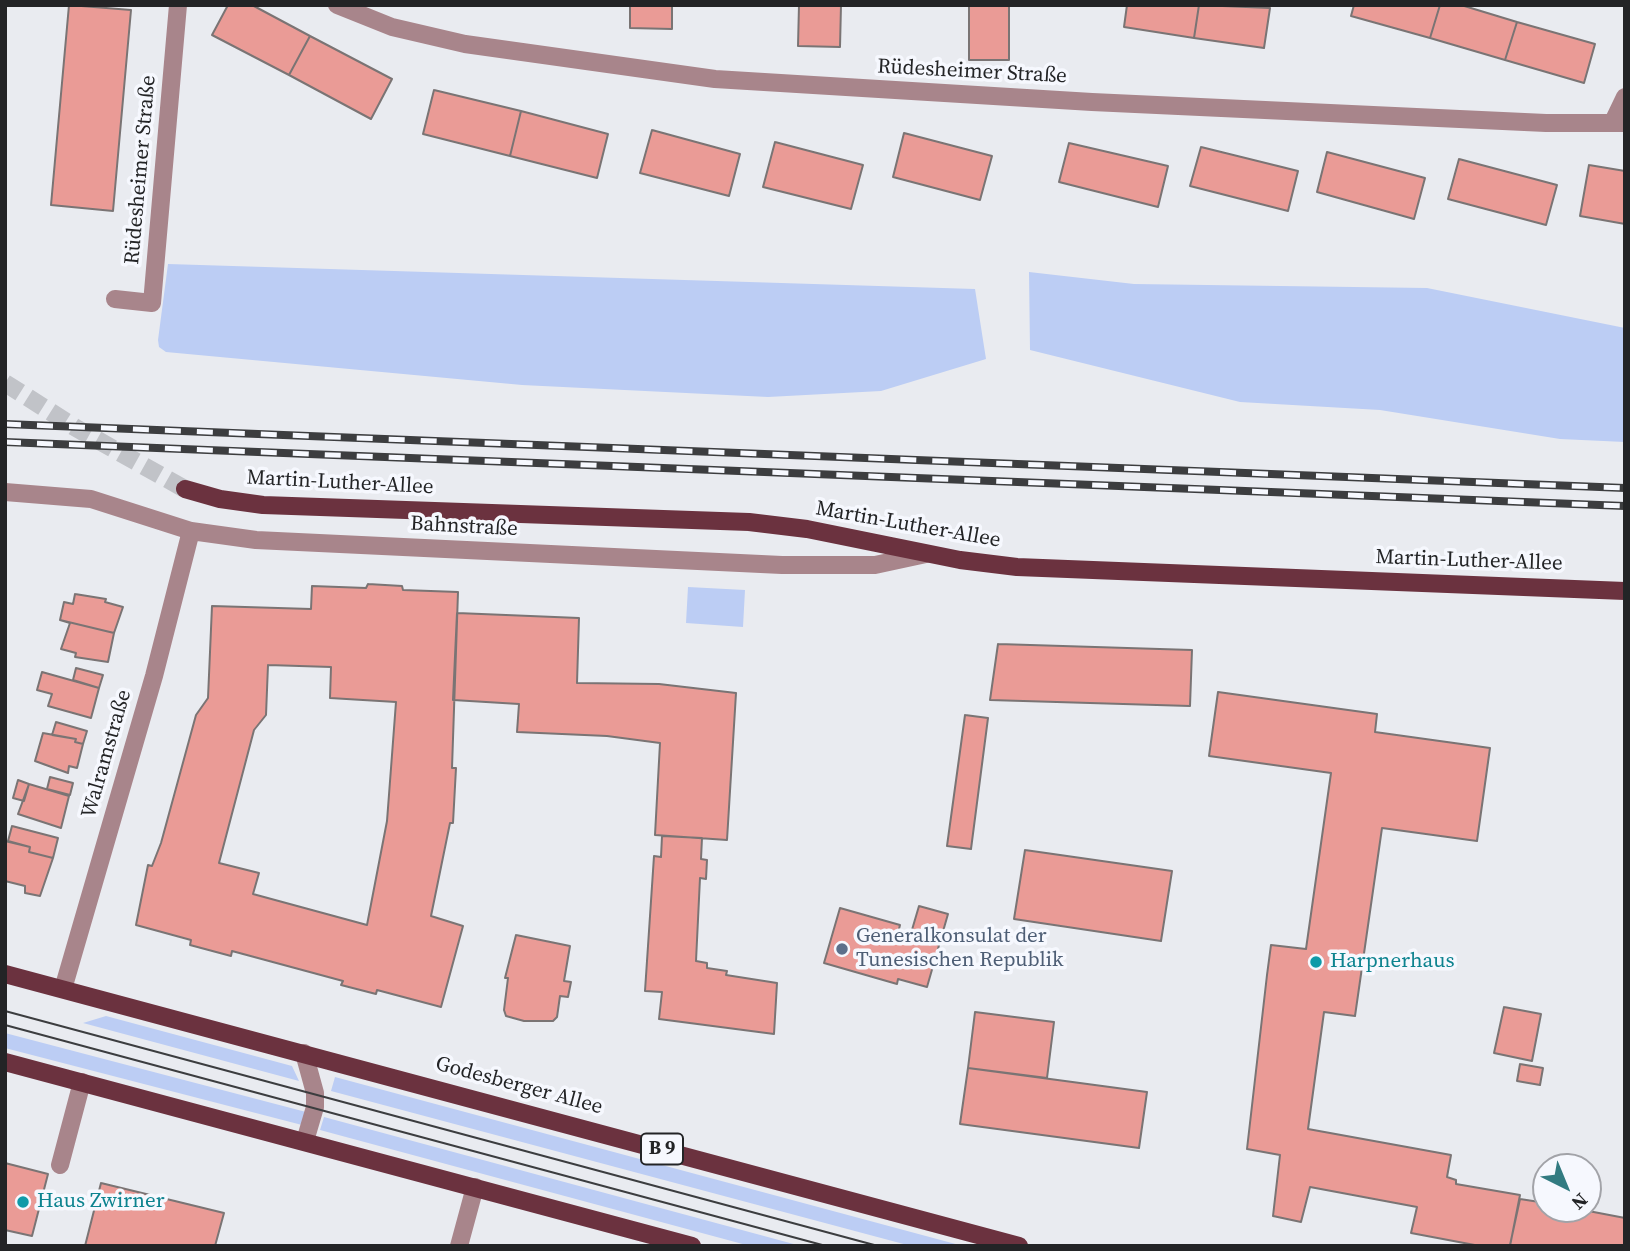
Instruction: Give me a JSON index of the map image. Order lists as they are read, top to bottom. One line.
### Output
{"streets":{"main road":["Martin-Luther-Allee","Godesberger Allee","B 9"],"street":["Rüdesheimer Straße","Bahnstraße","Walramstraße"]},"crossings":[["Martin-Luther-Allee","Bahnstraße"],["Bahnstraße","Walramstraße"],["Walramstraße","Godesberger Allee"]],"places":["Generalkonsulat der Tunesischen Republik","Harpnerhaus","Haus Zwirner"],"north":"bottom right"}
